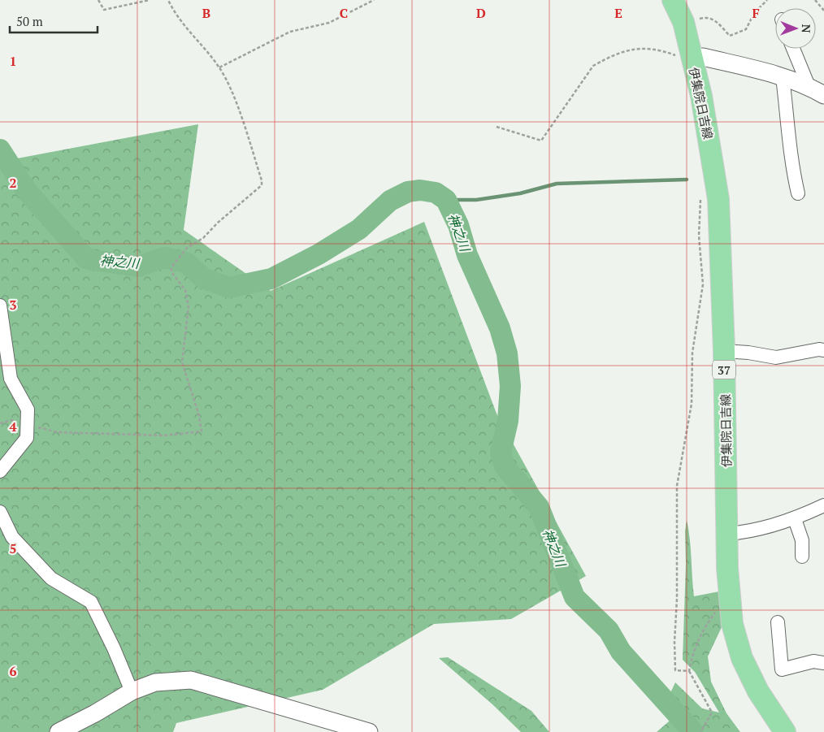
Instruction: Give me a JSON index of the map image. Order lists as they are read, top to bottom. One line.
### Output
{"streets":{"main road":["伊集院日吉線","37"]},"water":["神之川"],"scale_bar":"50 m","north":"right","grid":{"columns":["B","C","D","E","F"],"rows":["1","2","3","4","5","6"]}}
